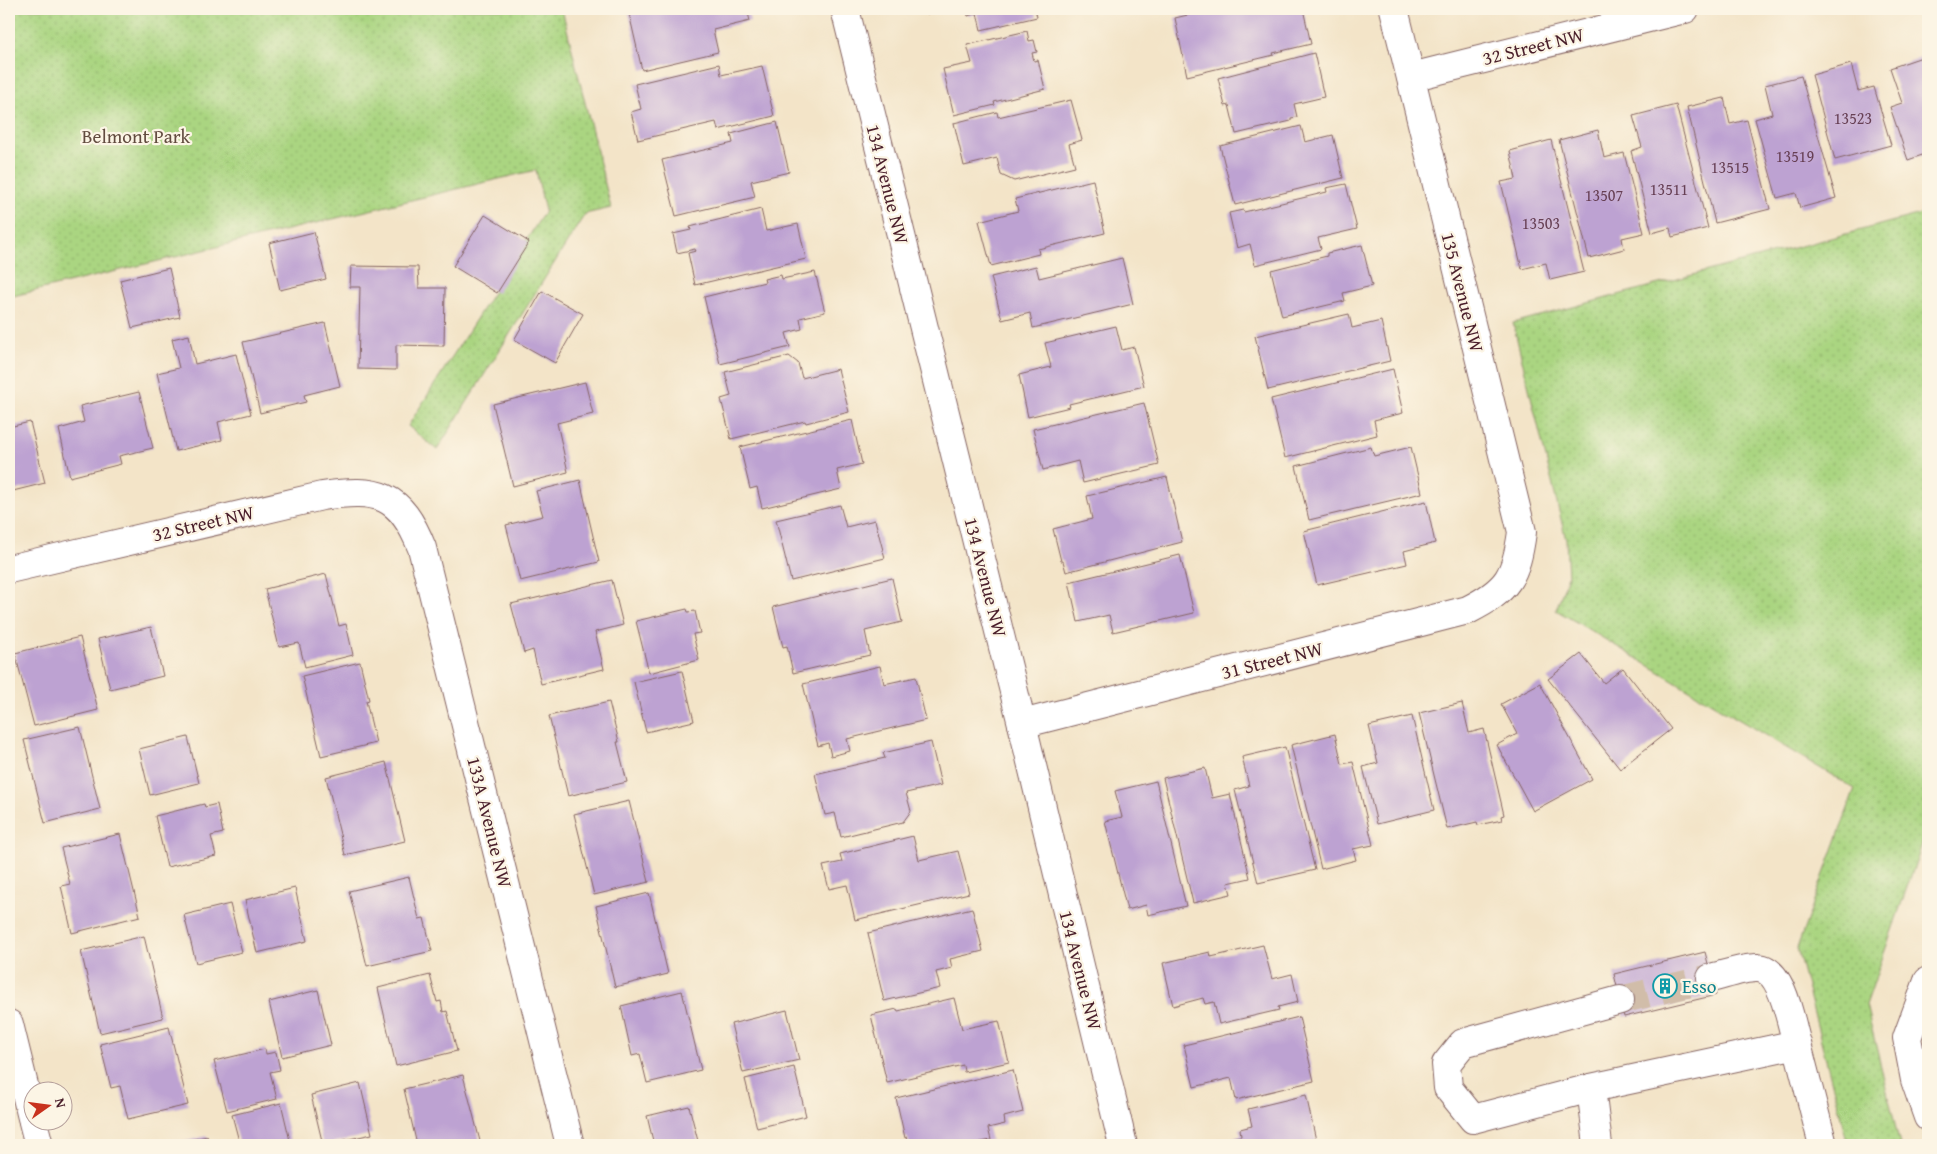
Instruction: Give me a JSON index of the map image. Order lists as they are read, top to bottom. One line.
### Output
{"streets":{"street":["32 Street NW","134 Avenue NW","135 Avenue NW","31 Street NW","133A Avenue NW"]},"crossings":[["32 Street NW","135 Avenue NW"],["32 Street NW","133A Avenue NW"],["134 Avenue NW","31 Street NW"],["135 Avenue NW","31 Street NW"]],"parks":["Belmont Park"],"places":{"building":["Esso"]},"house_numbers":["13523","13519","13515","13511","13507","13503"],"north":"right"}
